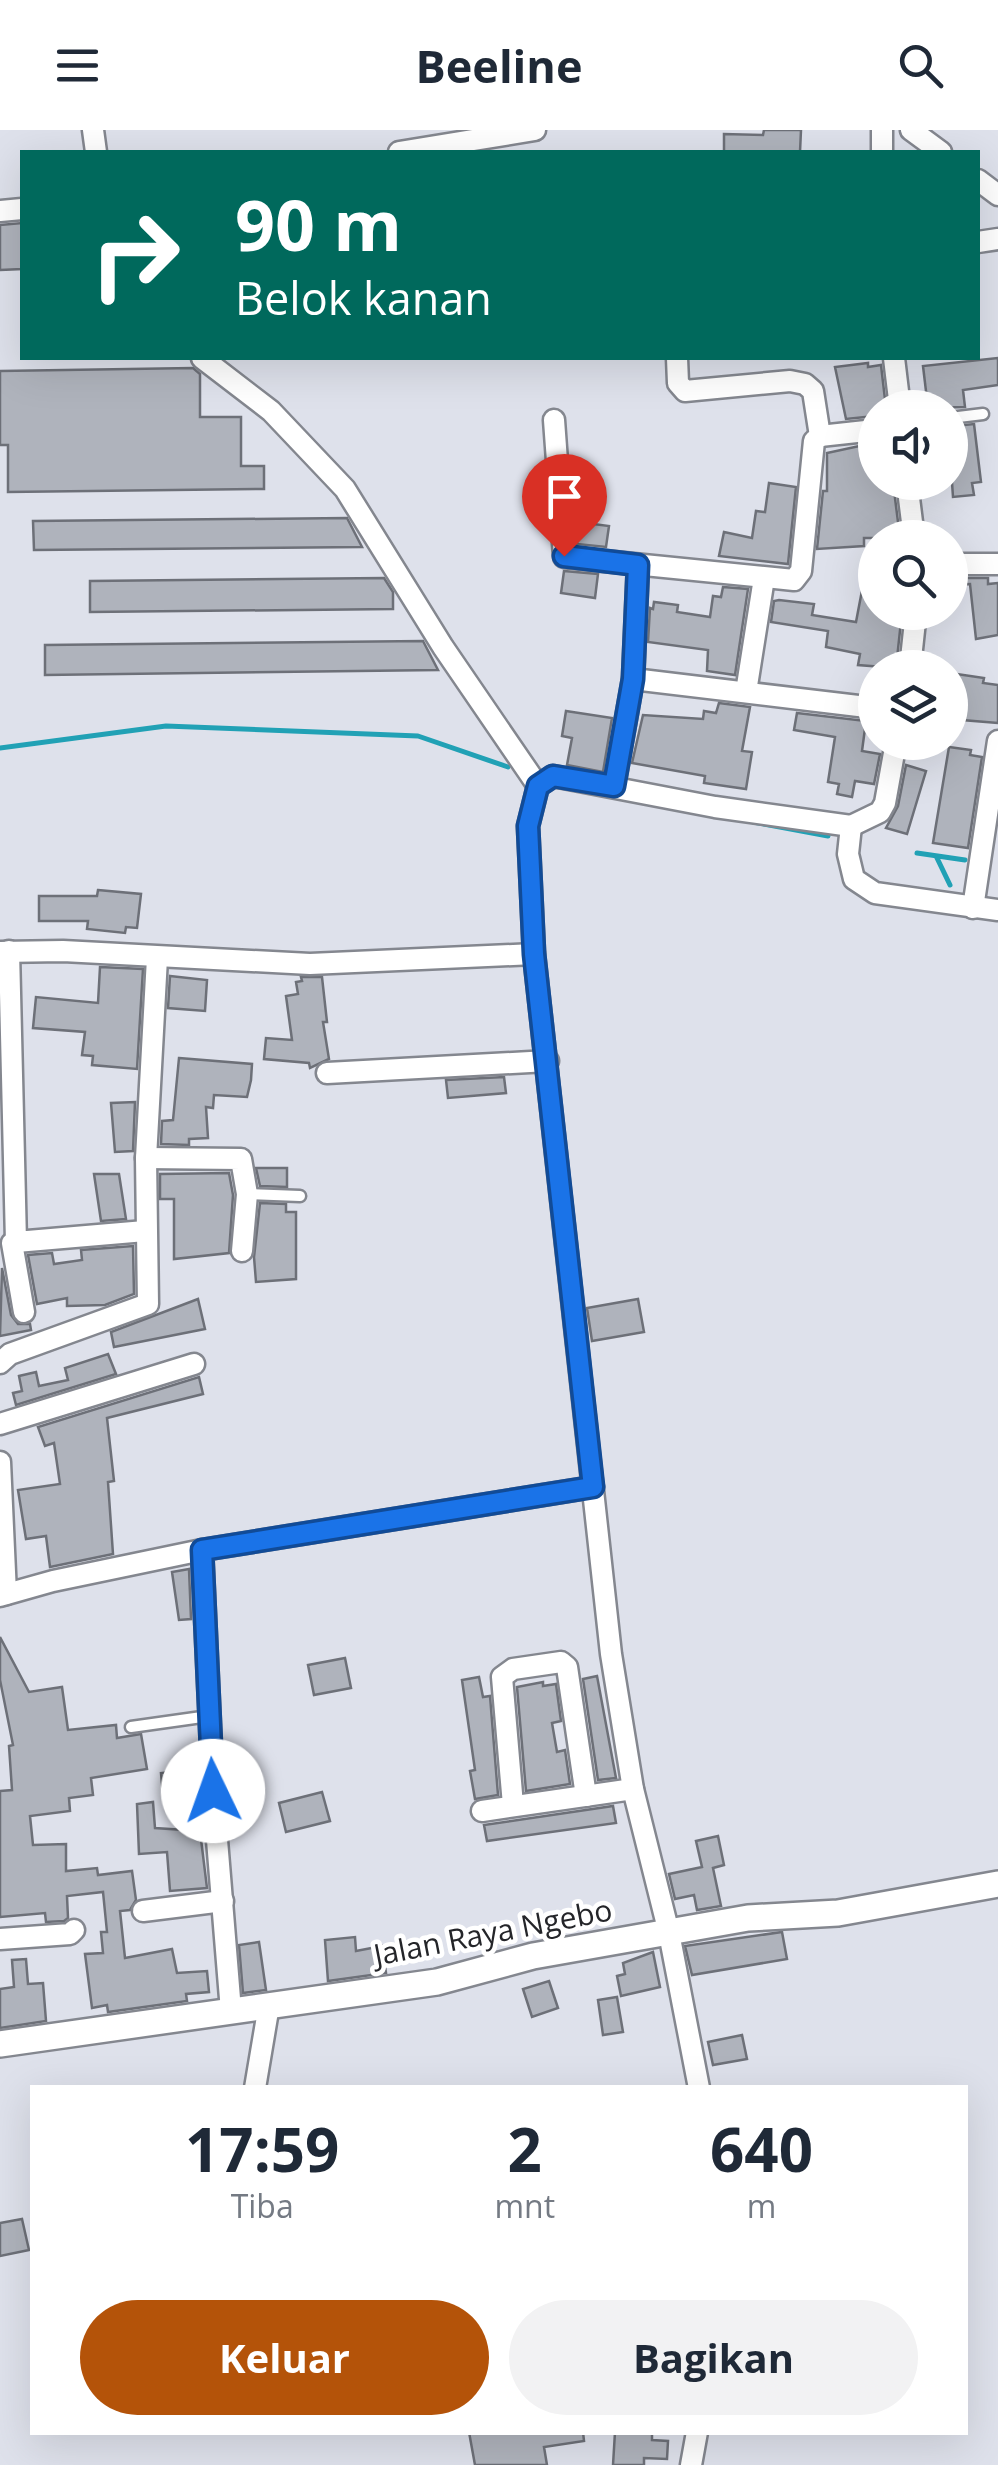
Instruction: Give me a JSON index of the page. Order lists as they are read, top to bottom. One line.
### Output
{"streets":{"street":["Jalan Raya Ngebo"]},"page":{"header":"Beeline","turn":["90 m","Belok kanan"],"eta":["17:59","Tiba","2","mnt","640","m"],"buttons":["Keluar","Bagikan"]}}
